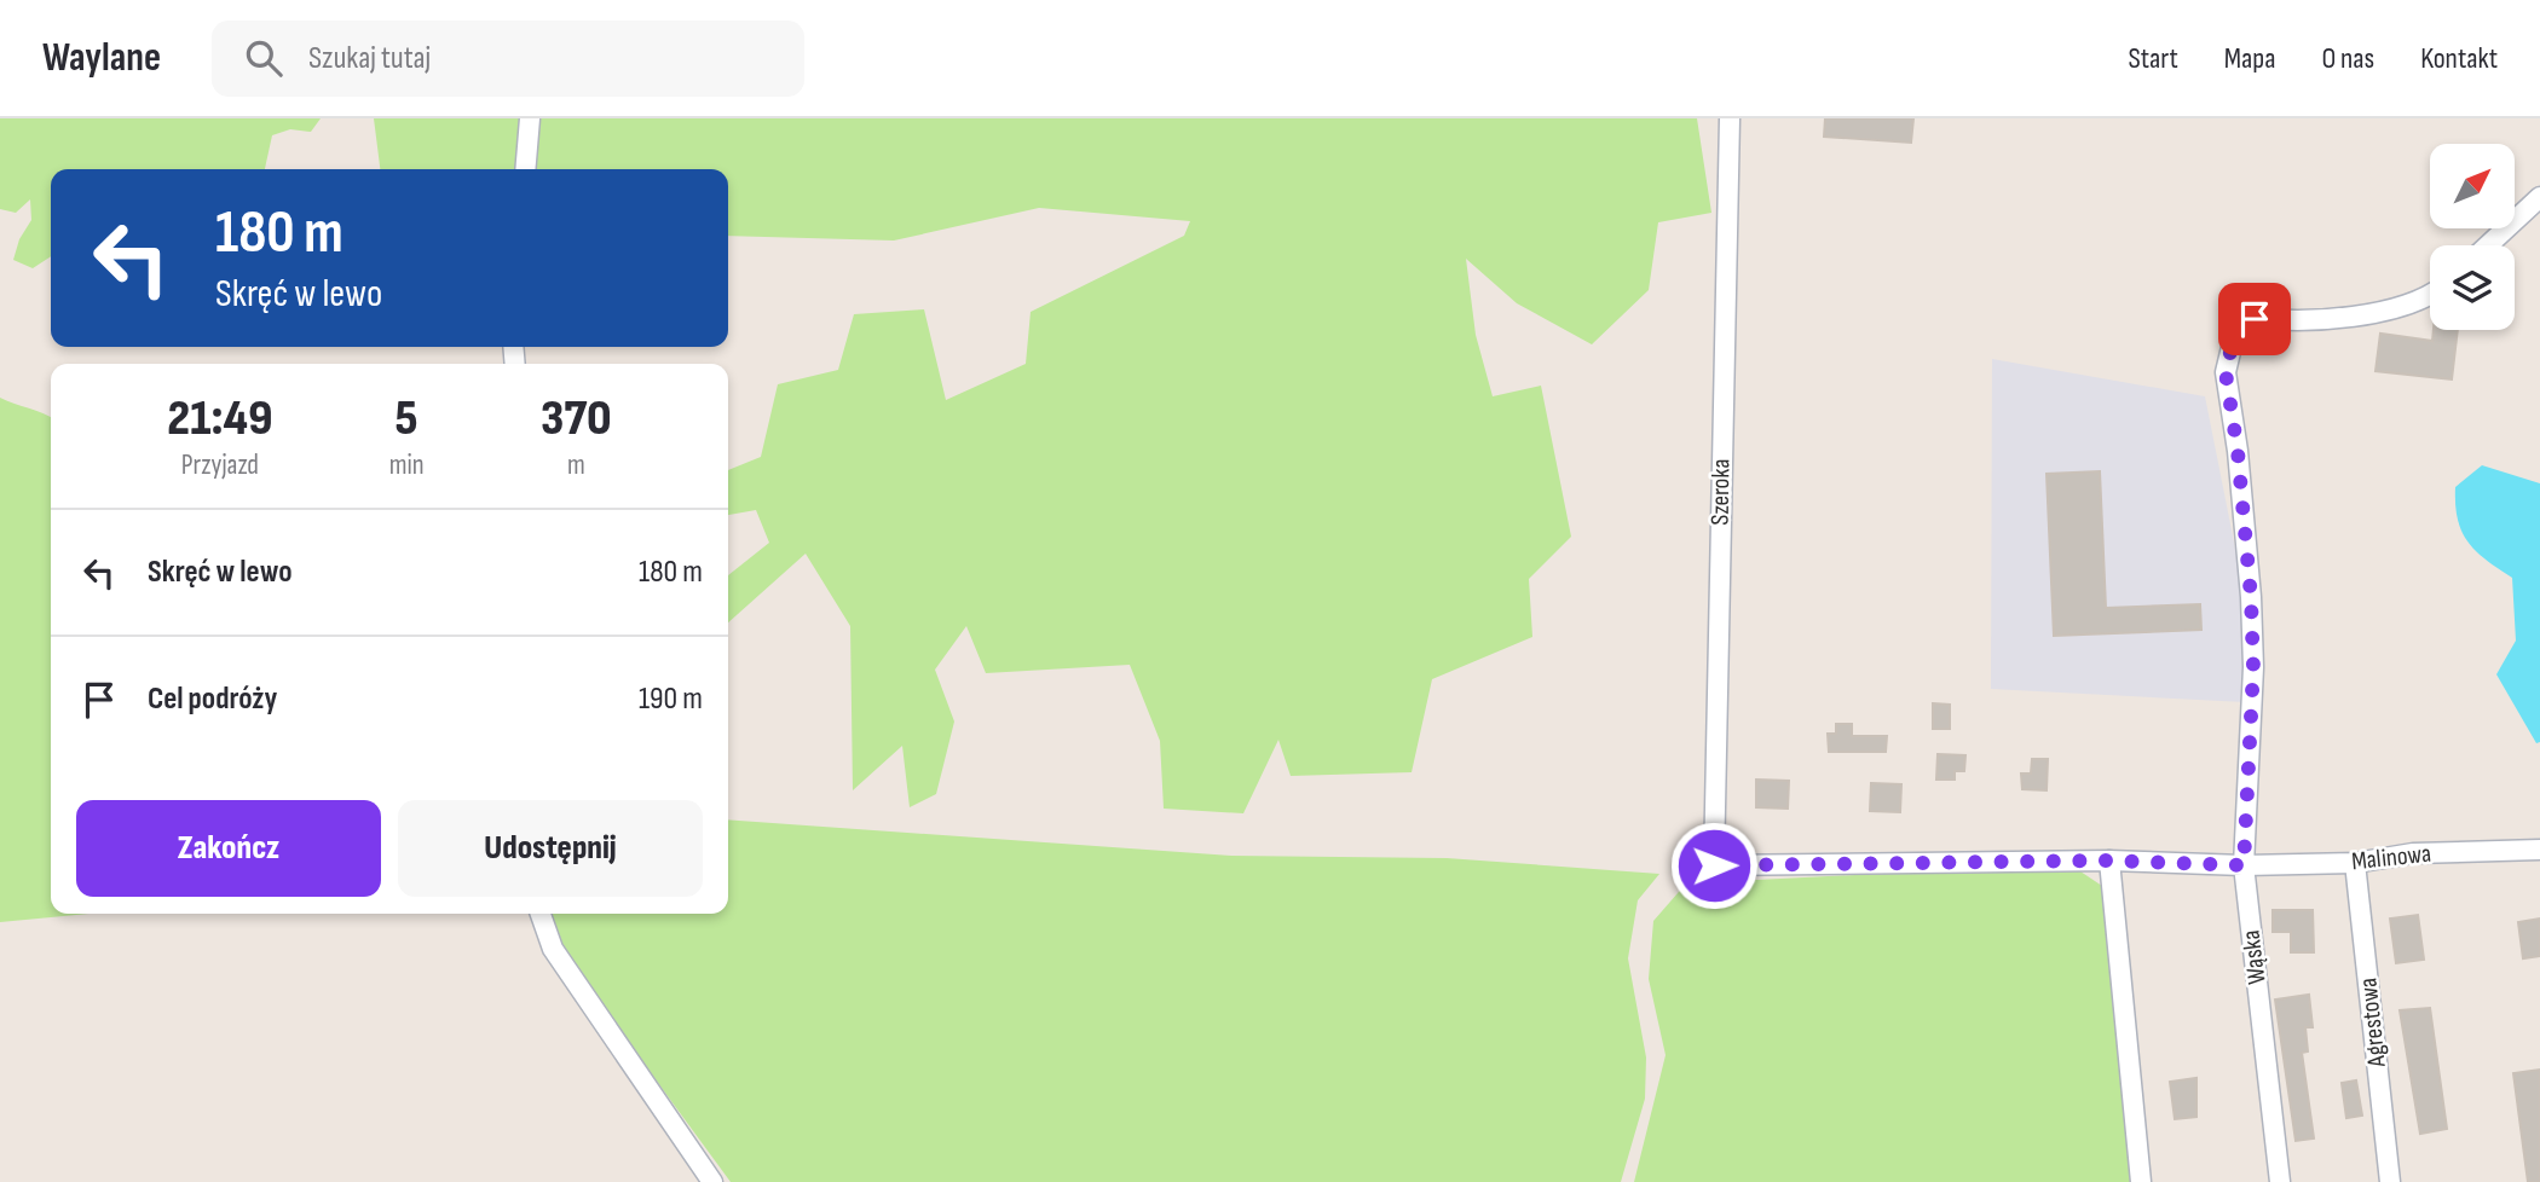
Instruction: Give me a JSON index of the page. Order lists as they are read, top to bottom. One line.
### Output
{"streets":{"street":["Szeroka","Malinowa","Wąska","Agrestowa"]},"crossings":[["Malinowa","Wąska"],["Malinowa","Agrestowa"]],"north":"top right","page":{"header":"Waylane","search":"Szukaj tutaj","nav":["Start","Mapa","O nas","Kontakt"],"turn":["180 m","Skręć w lewo"],"eta":["21:49","Przyjazd","5","min","370","m"],"list":[{"name":"Skręć w lewo","value":"180 m"},{"name":"Cel podróży","value":"190 m"}],"buttons":["Zakończ","Udostępnij"]}}
